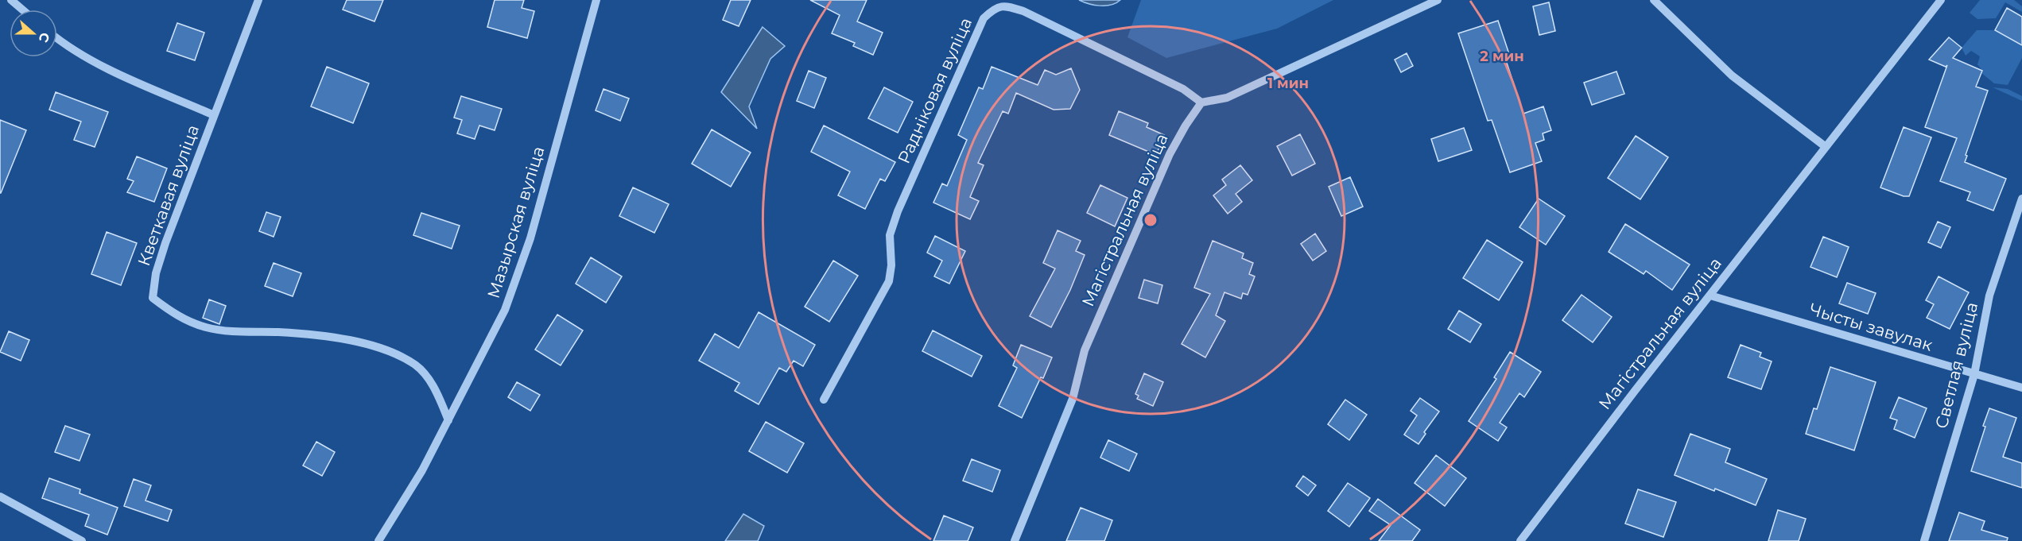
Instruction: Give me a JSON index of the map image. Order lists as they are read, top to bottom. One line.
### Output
{"streets":{"street":["Радніковая вуліца","Кветкавая вуліца","Магістральная вуліца","Мазырская вуліца","Чысты завулак","Светлая вуліца"]},"crossings":[["Радніковая вуліца","Магістральная вуліца"],["Кветкавая вуліца","Мазырская вуліца"],["Магістральная вуліца","Чысты завулак"],["Чысты завулак","Светлая вуліца"]],"north":"right","rings":["2 мин","1 мин"]}
